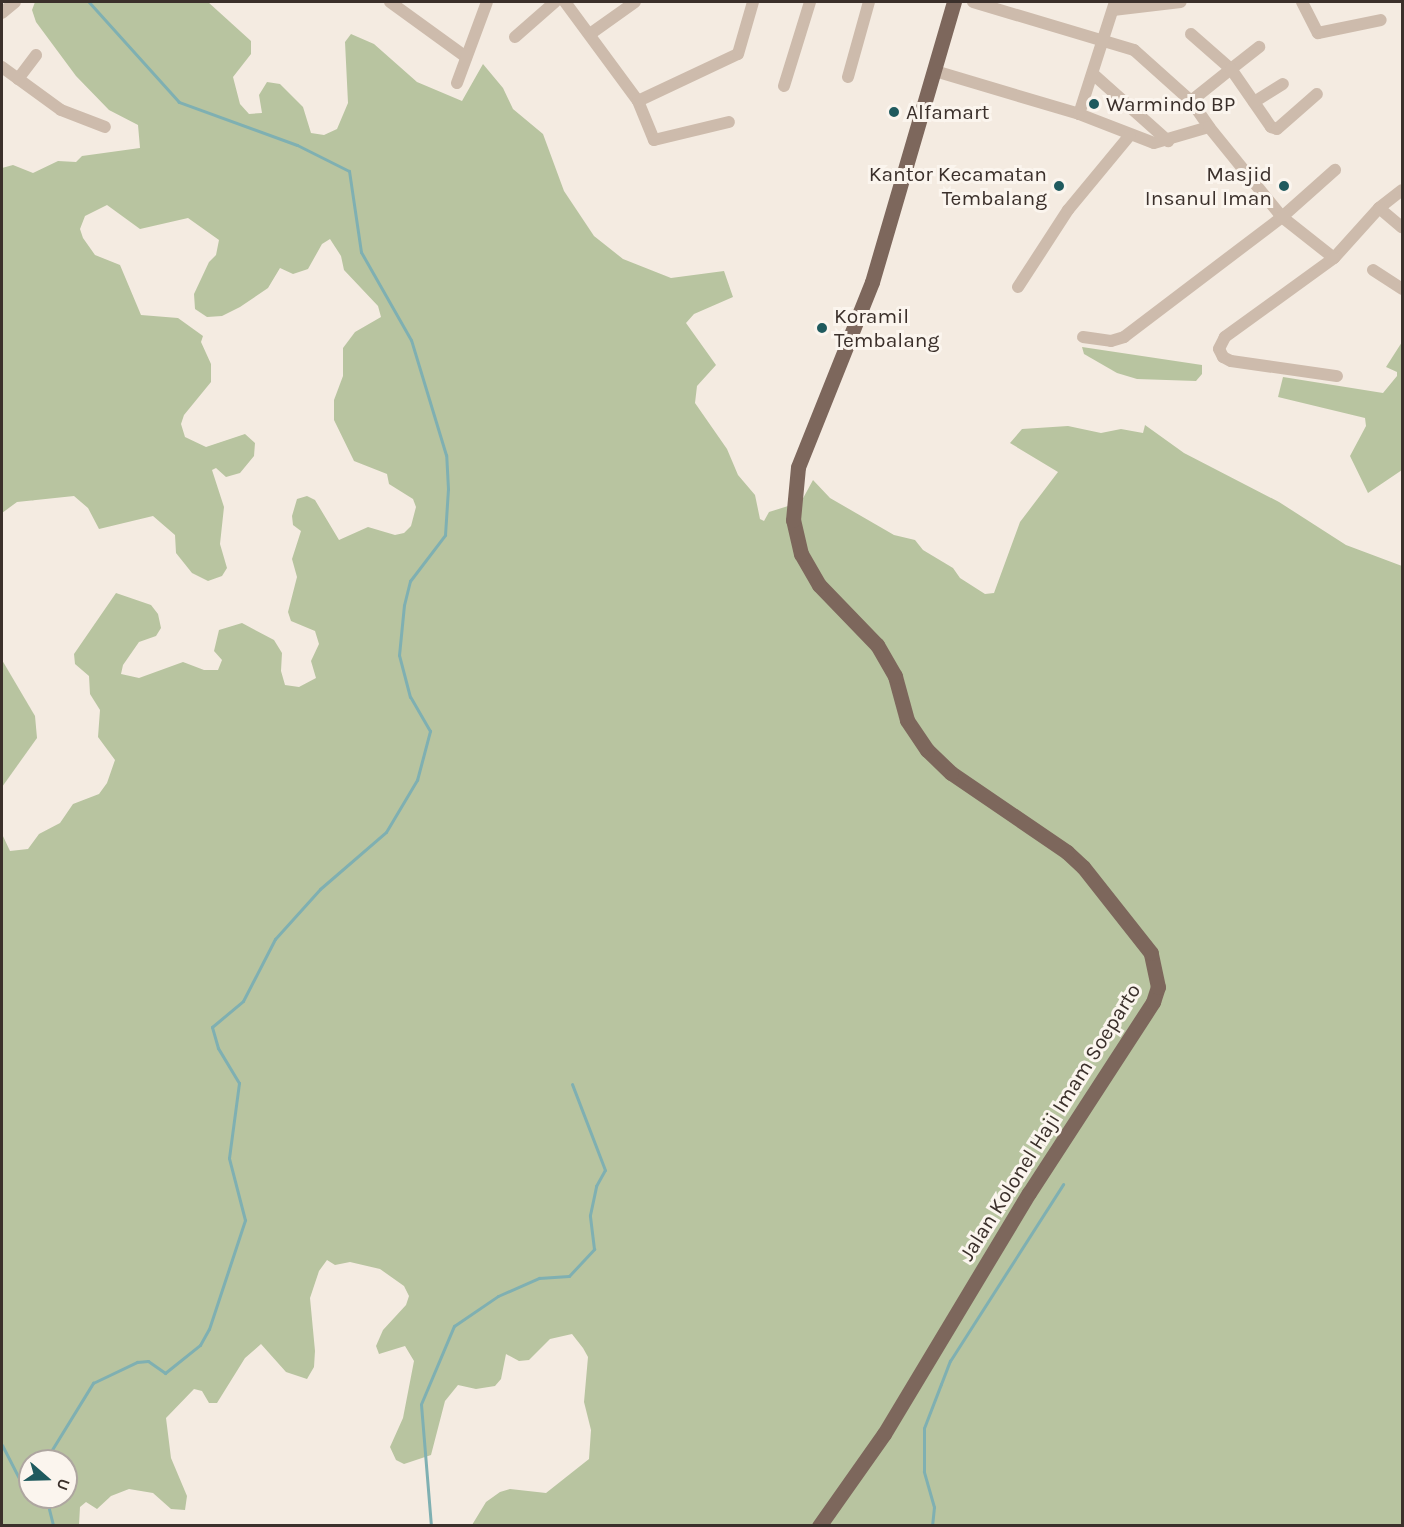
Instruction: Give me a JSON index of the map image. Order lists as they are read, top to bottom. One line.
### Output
{"streets":{"main road":["Jalan Kolonel Haji Imam Soeparto"]},"places":["Warmindo BP","Alfamart","Kantor Kecamatan Tembalang","Masjid Insanul Iman","Koramil Tembalang"],"north":"right"}
